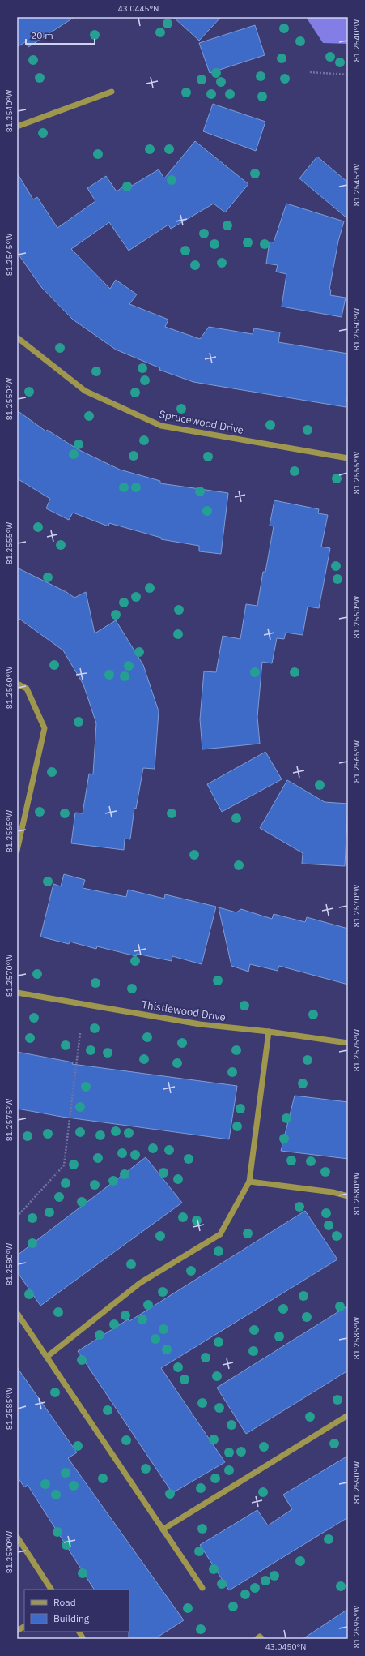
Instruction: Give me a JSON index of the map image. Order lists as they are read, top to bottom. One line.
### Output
{"streets":{"street":["Sprucewood Drive","Thistlewood Drive"]},"legend":["Road","Building"],"scale_bar":"20 m","coordinates":["43.0445°N","81.2540°W","81.2545°W","81.2550°W","81.2555°W","81.2560°W","81.2565°W","81.2570°W","81.2575°W","81.2580°W","81.2585°W","81.2590°W","81.2595°W","43.0450°N"]}
